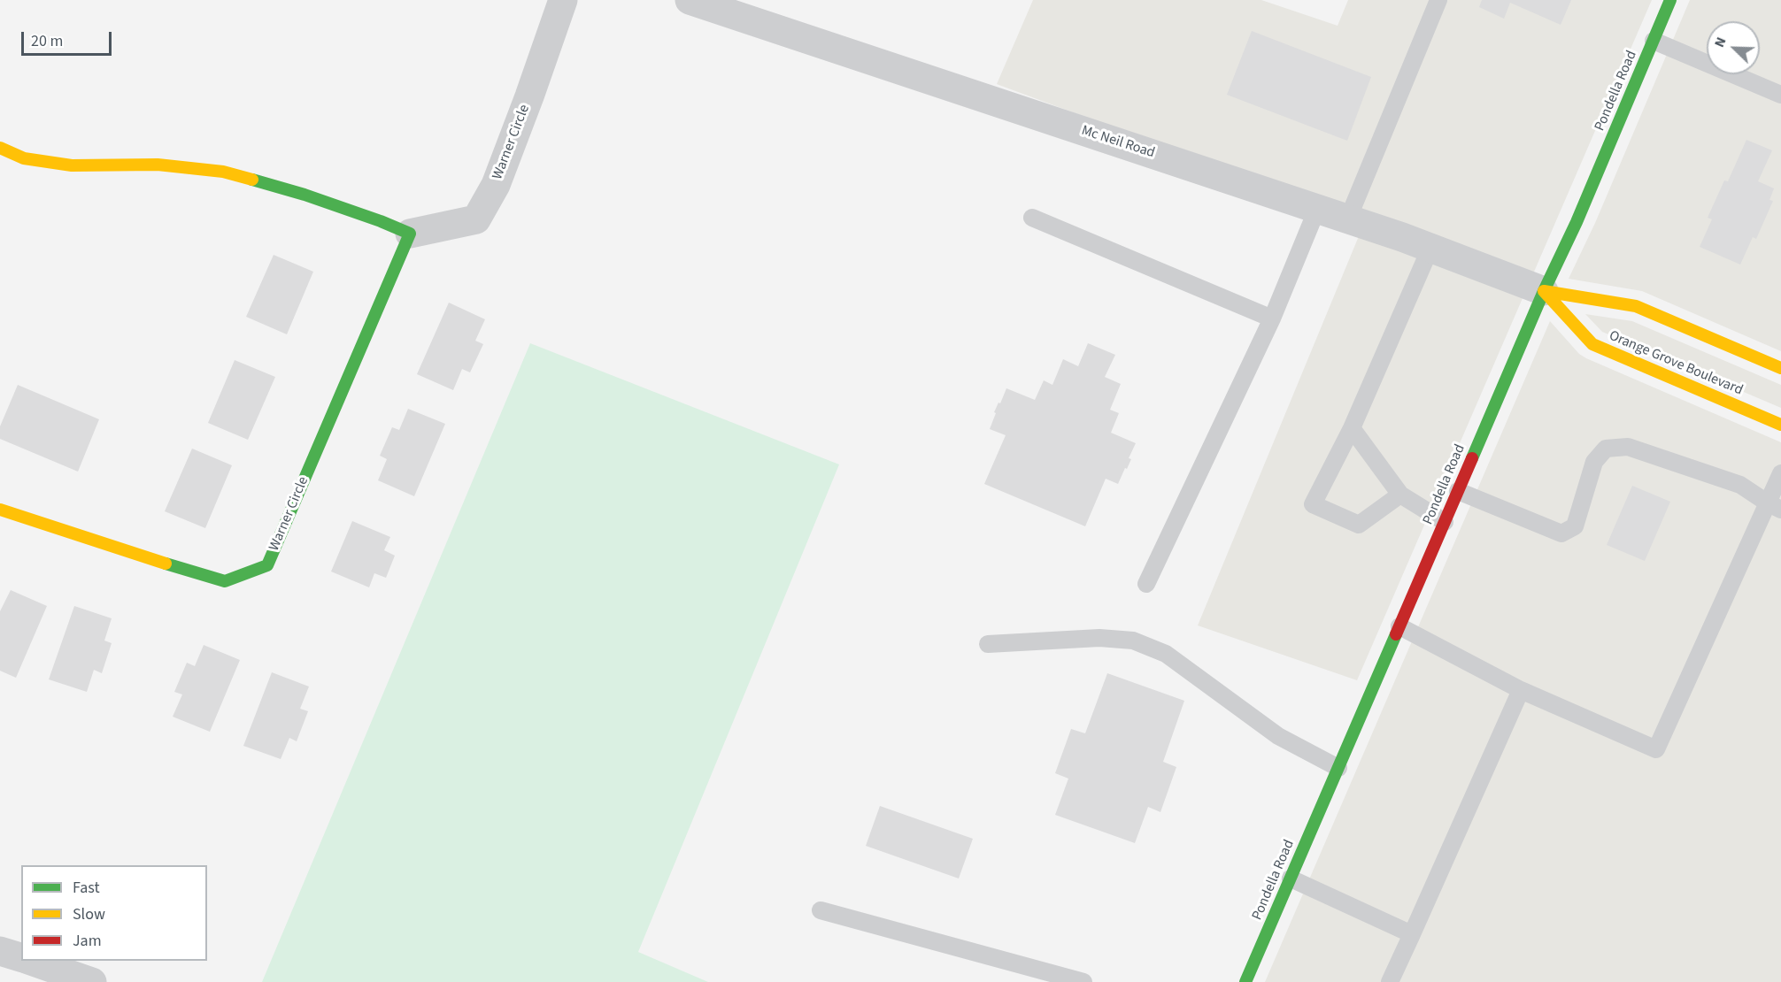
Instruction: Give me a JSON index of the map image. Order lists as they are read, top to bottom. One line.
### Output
{"streets":{"street":["Pondella Road","Warner Circle","Mc Neil Road","Orange Grove Boulevard"]},"crossings":[["Pondella Road","Mc Neil Road"],["Pondella Road","Orange Grove Boulevard"],["Mc Neil Road","Orange Grove Boulevard"]],"legend":["Fast","Slow","Jam"],"scale_bar":"20 m","north":"top left"}
